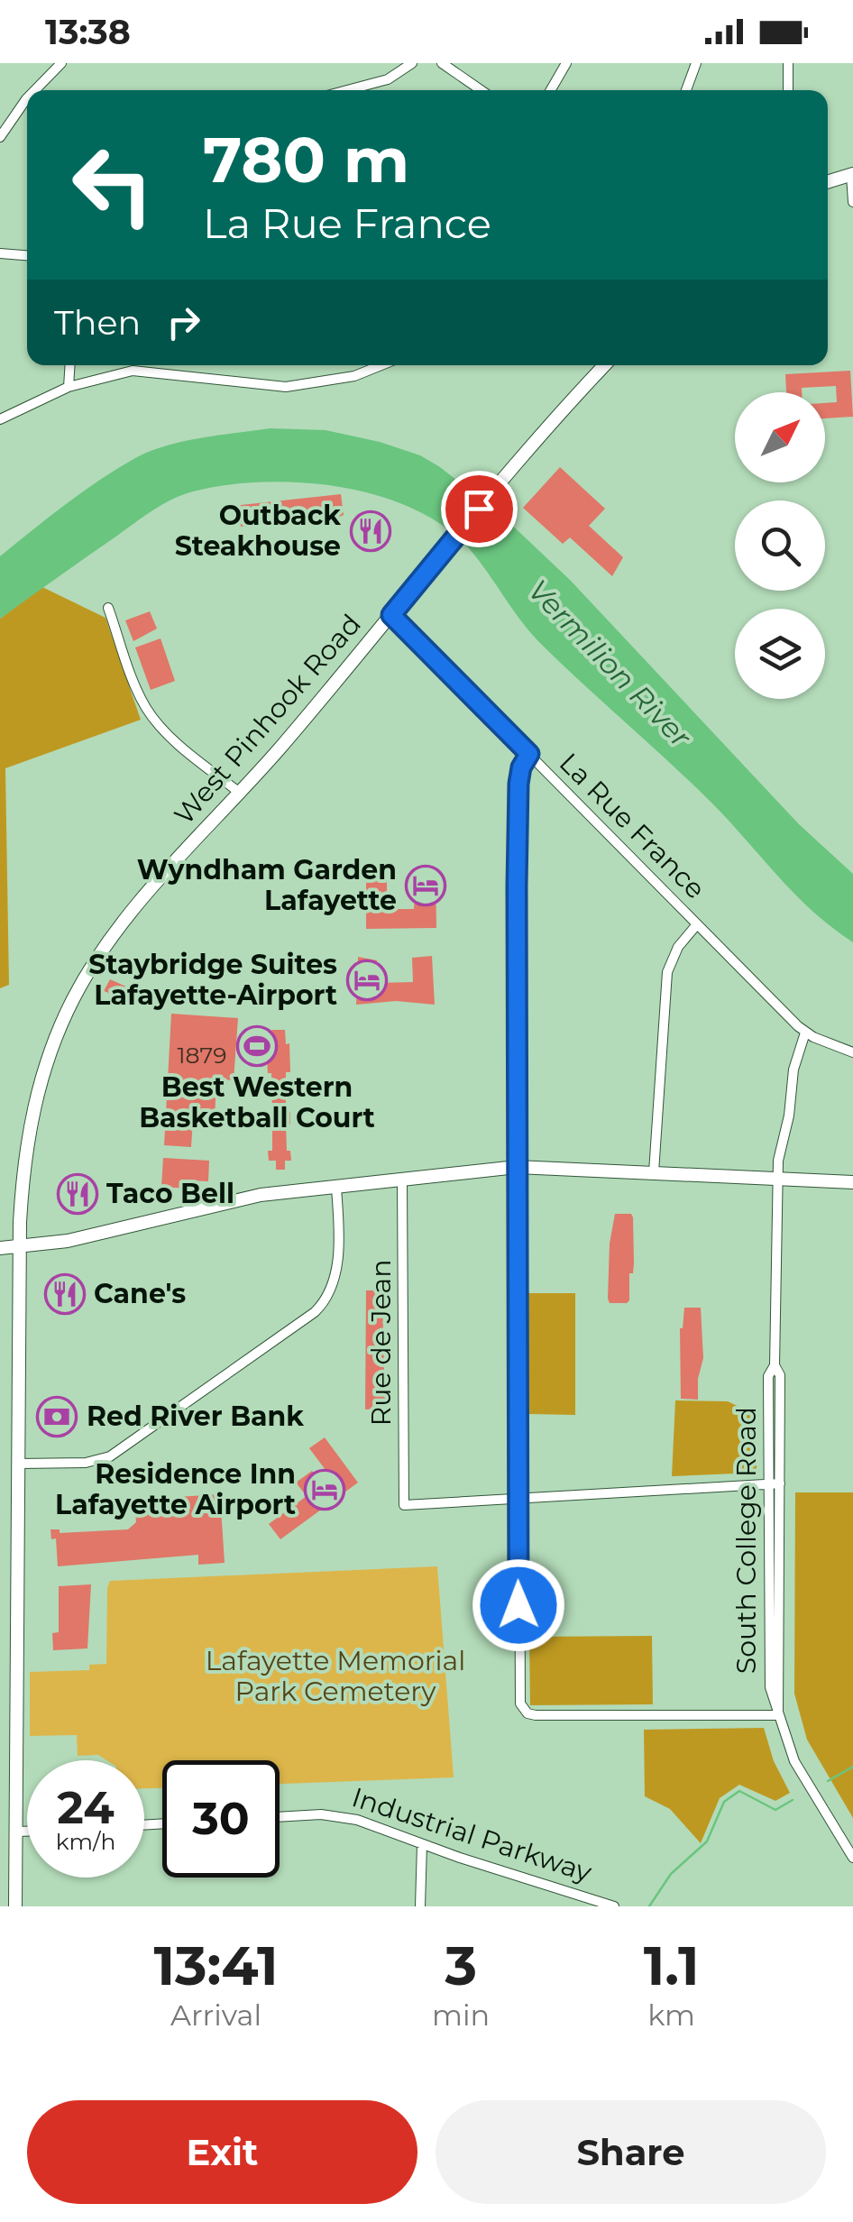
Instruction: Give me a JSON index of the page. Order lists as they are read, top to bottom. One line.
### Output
{"streets":{"main road":["West Pinhook Road"],"street":["La Rue France","Rue de Jean","South College Road","Industrial Parkway"]},"crossings":[["West Pinhook Road","La Rue France"],["La Rue France","South College Road"]],"water":["Vermilion River"],"parks":["Lafayette Memorial Park Cemetery"],"places":{"restaurant":["Outback Steakhouse","Taco Bell","Cane's"],"hotel":["Wyndham Garden Lafayette","Staybridge Suites Lafayette-Airport","Residence Inn Lafayette Airport"],"sports":["Best Western Basketball Court"],"bank":["Red River Bank"]},"house_numbers":["1879"],"north":"top right","page":{"status":"13:38","turn":["780 m","La Rue France"],"then":"Then","speed":"24 km/h","limit":"30","eta":["13:41","Arrival","3","min","1.1","km"],"buttons":["Exit","Share"]}}
